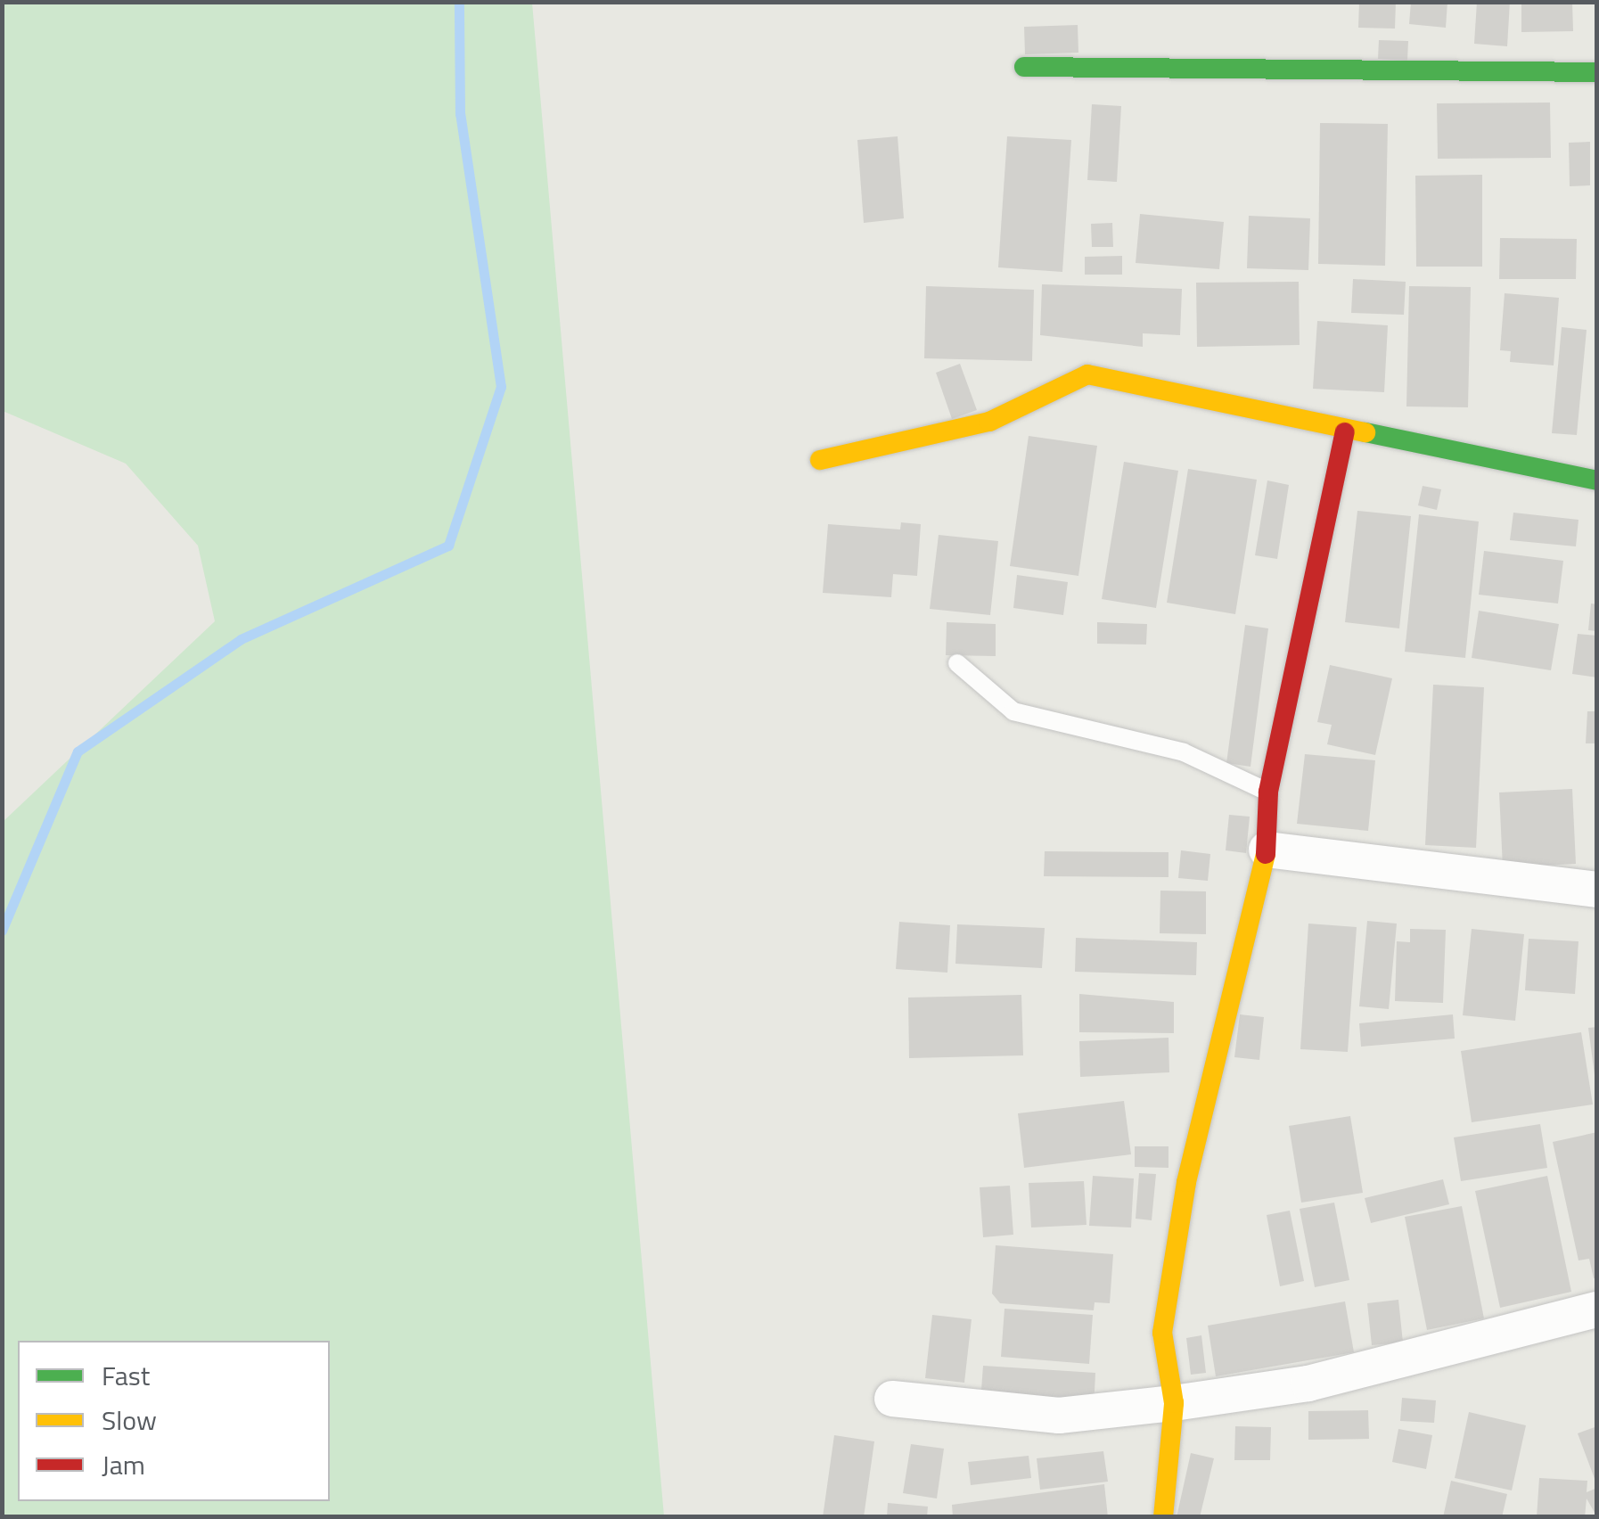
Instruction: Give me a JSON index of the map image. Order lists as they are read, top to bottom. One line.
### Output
{"legend":["Fast","Slow","Jam"]}
